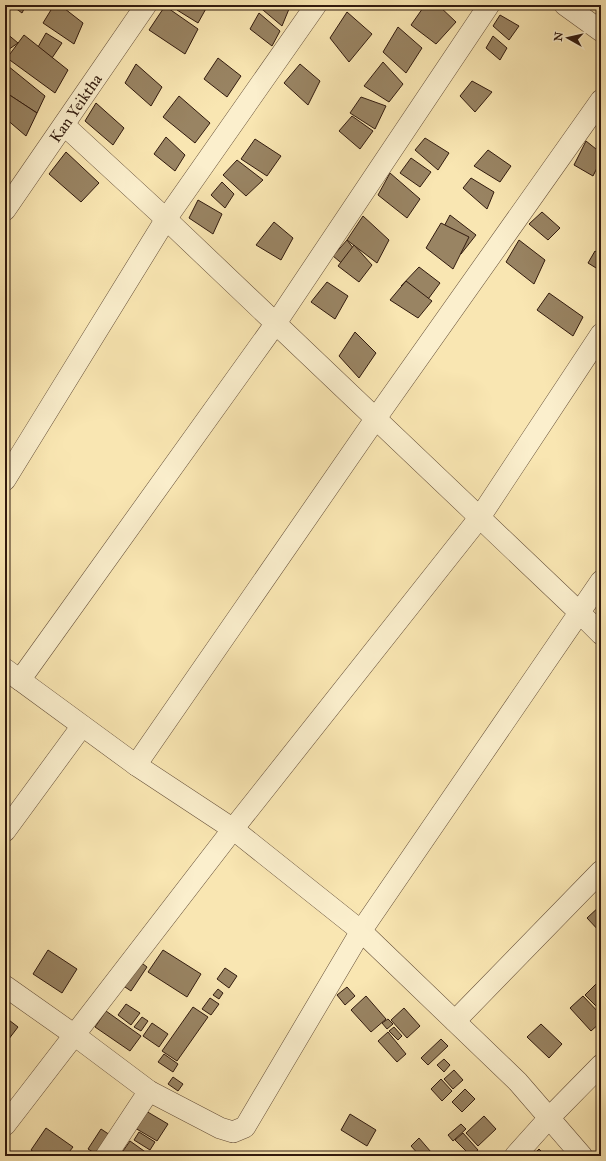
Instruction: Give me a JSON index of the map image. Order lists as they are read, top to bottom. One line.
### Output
{"streets":{"street":["Kan Yeiktha"]},"north":"left"}
